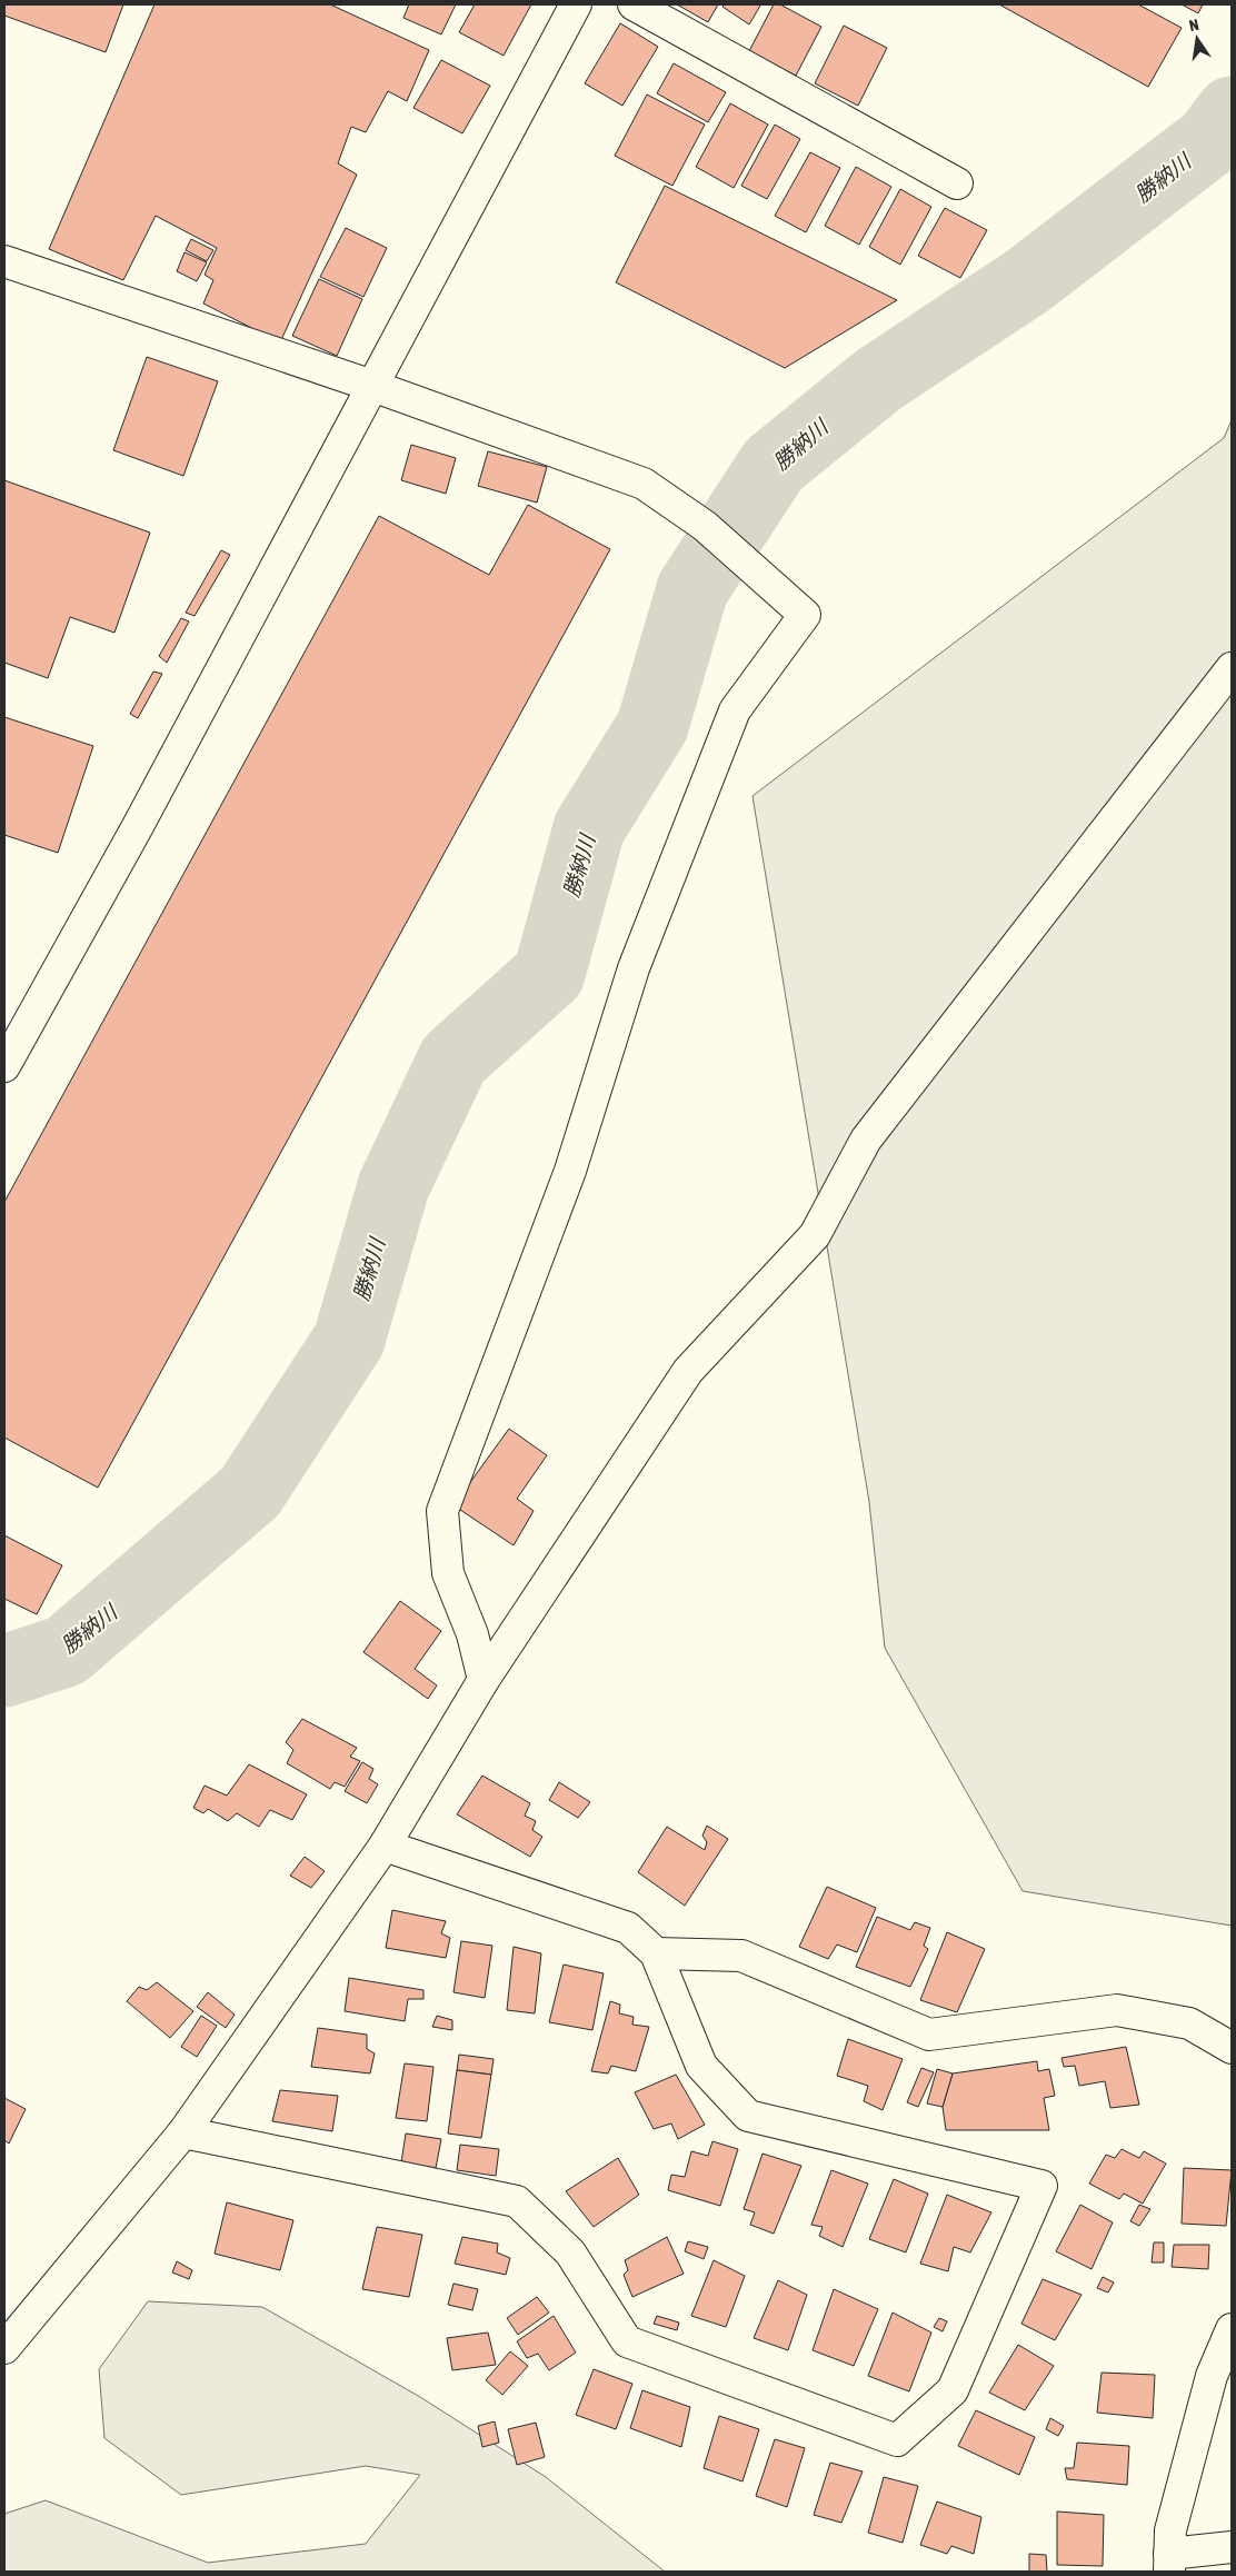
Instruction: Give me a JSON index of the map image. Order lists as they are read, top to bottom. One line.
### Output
{"water":["勝納川"],"north":"top"}
